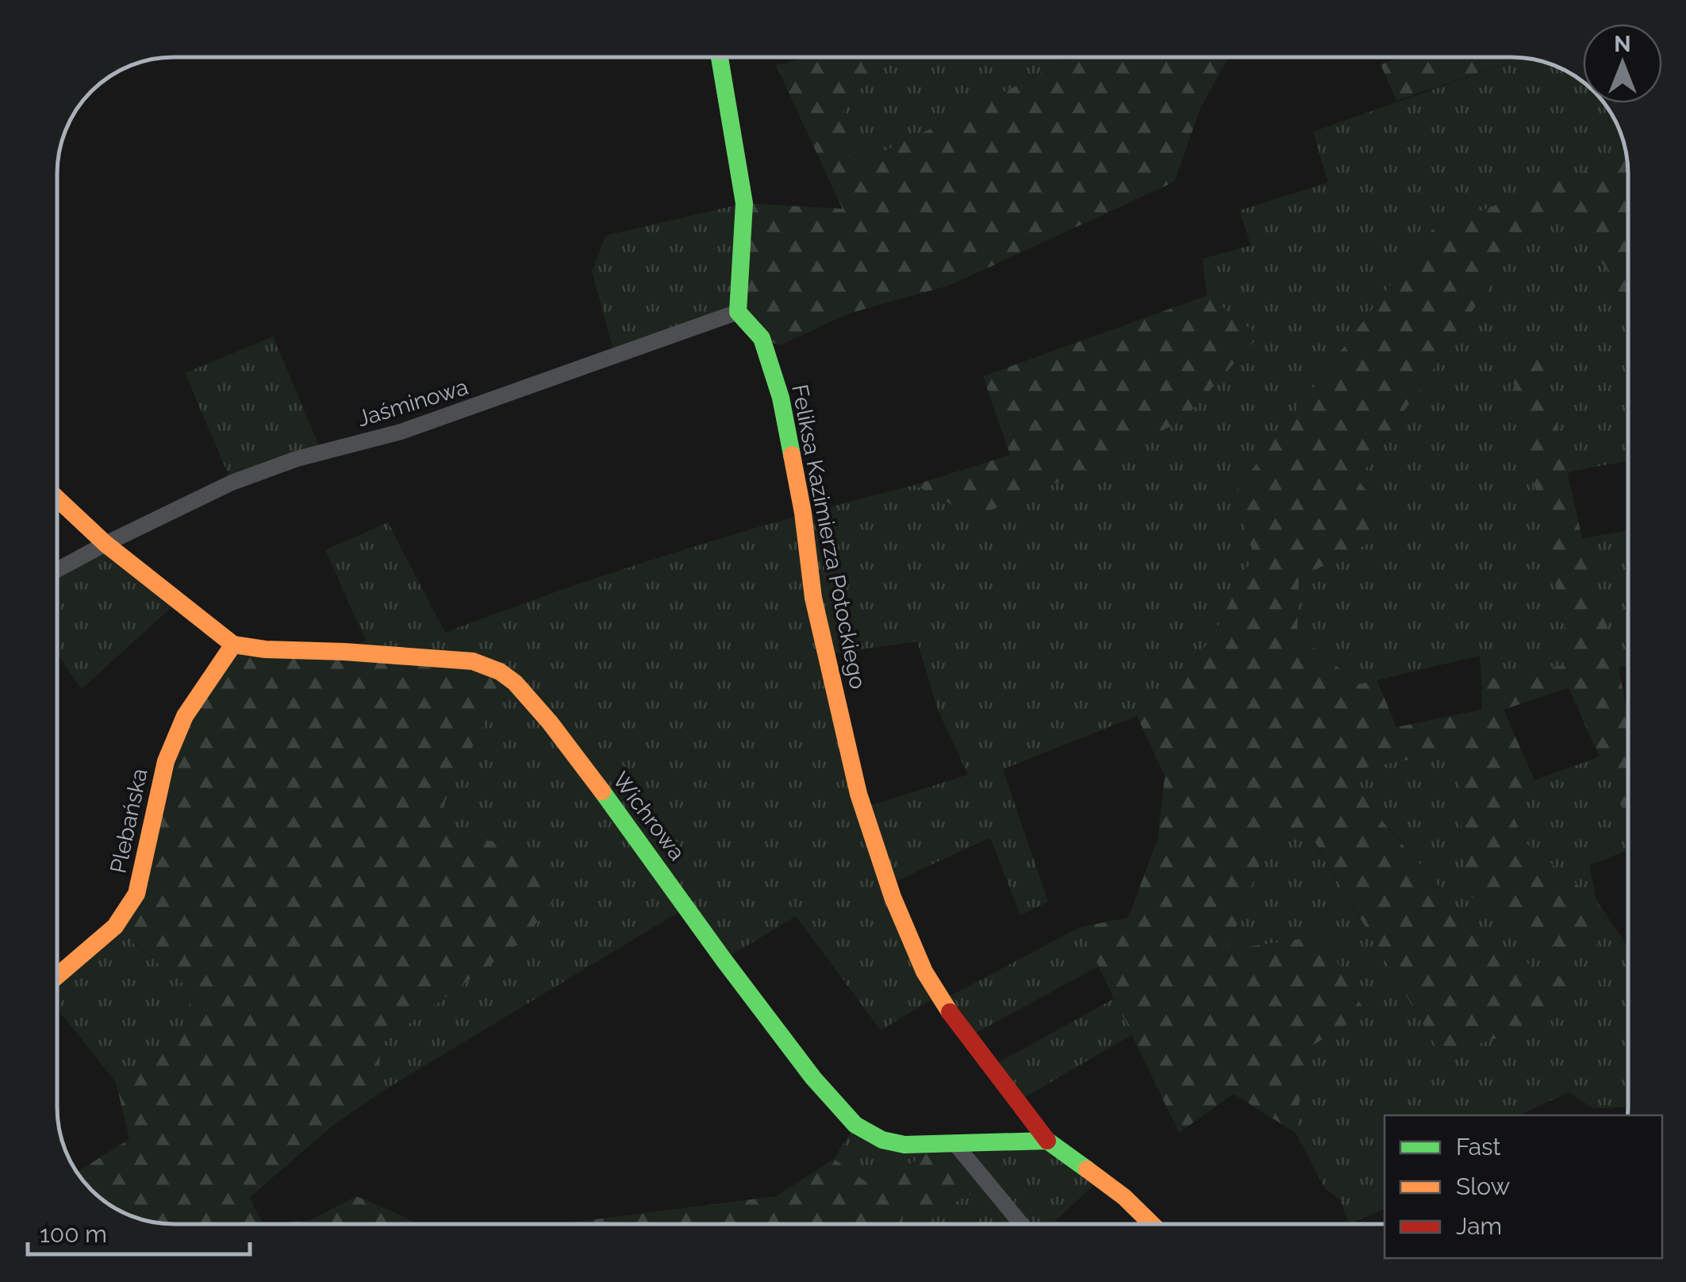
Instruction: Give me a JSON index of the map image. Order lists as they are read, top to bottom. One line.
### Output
{"streets":{"street":["Jaśminowa","Feliksa Kazimierza Potockiego","Wichrowa","Plebańska"]},"crossings":[["Jaśminowa","Feliksa Kazimierza Potockiego"],["Feliksa Kazimierza Potockiego","Wichrowa"],["Wichrowa","Plebańska"]],"legend":["Fast","Slow","Jam"],"scale_bar":"100 m","north":"top"}
